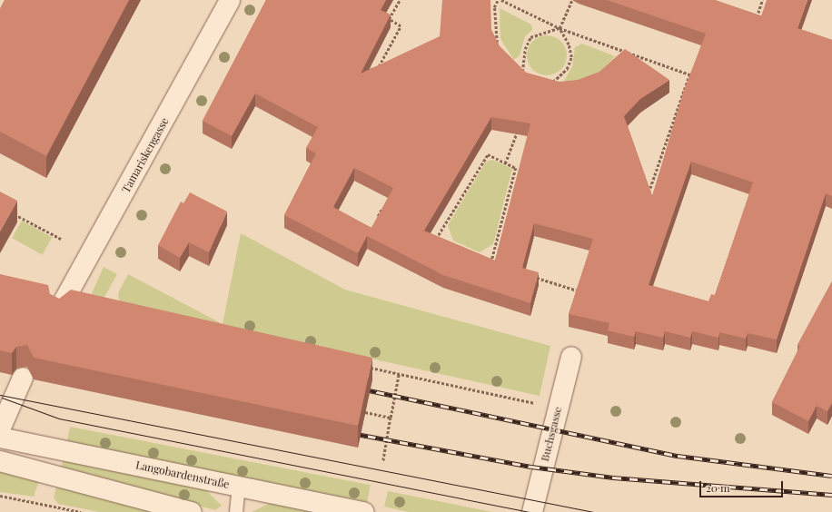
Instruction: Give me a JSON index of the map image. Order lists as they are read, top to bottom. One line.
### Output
{"streets":{"street":["Tamariskengasse","Buchsgasse","Langobardenstraße"]},"scale_bar":"20 m"}
